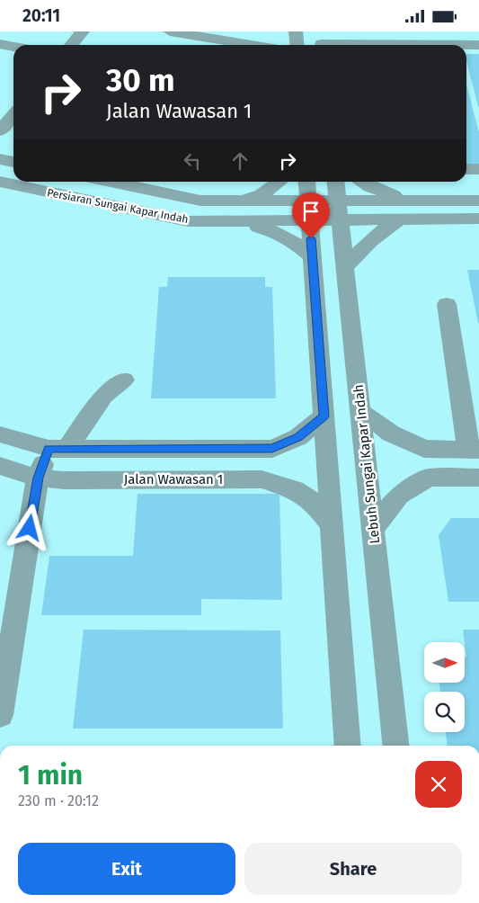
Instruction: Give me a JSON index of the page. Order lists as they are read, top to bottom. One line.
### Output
{"streets":{"street":["Persiaran Sungai Kapar Indah","Lebuh Sungai Kapar Indah","Jalan Wawasan 1"]},"crossings":[["Persiaran Sungai Kapar Indah","Lebuh Sungai Kapar Indah"]],"north":"right","page":{"status":"20:11","turn":["30 m","Jalan Wawasan 1"],"heading":["1 min","230 m · 20:12"],"buttons":["Exit","Share"]}}
